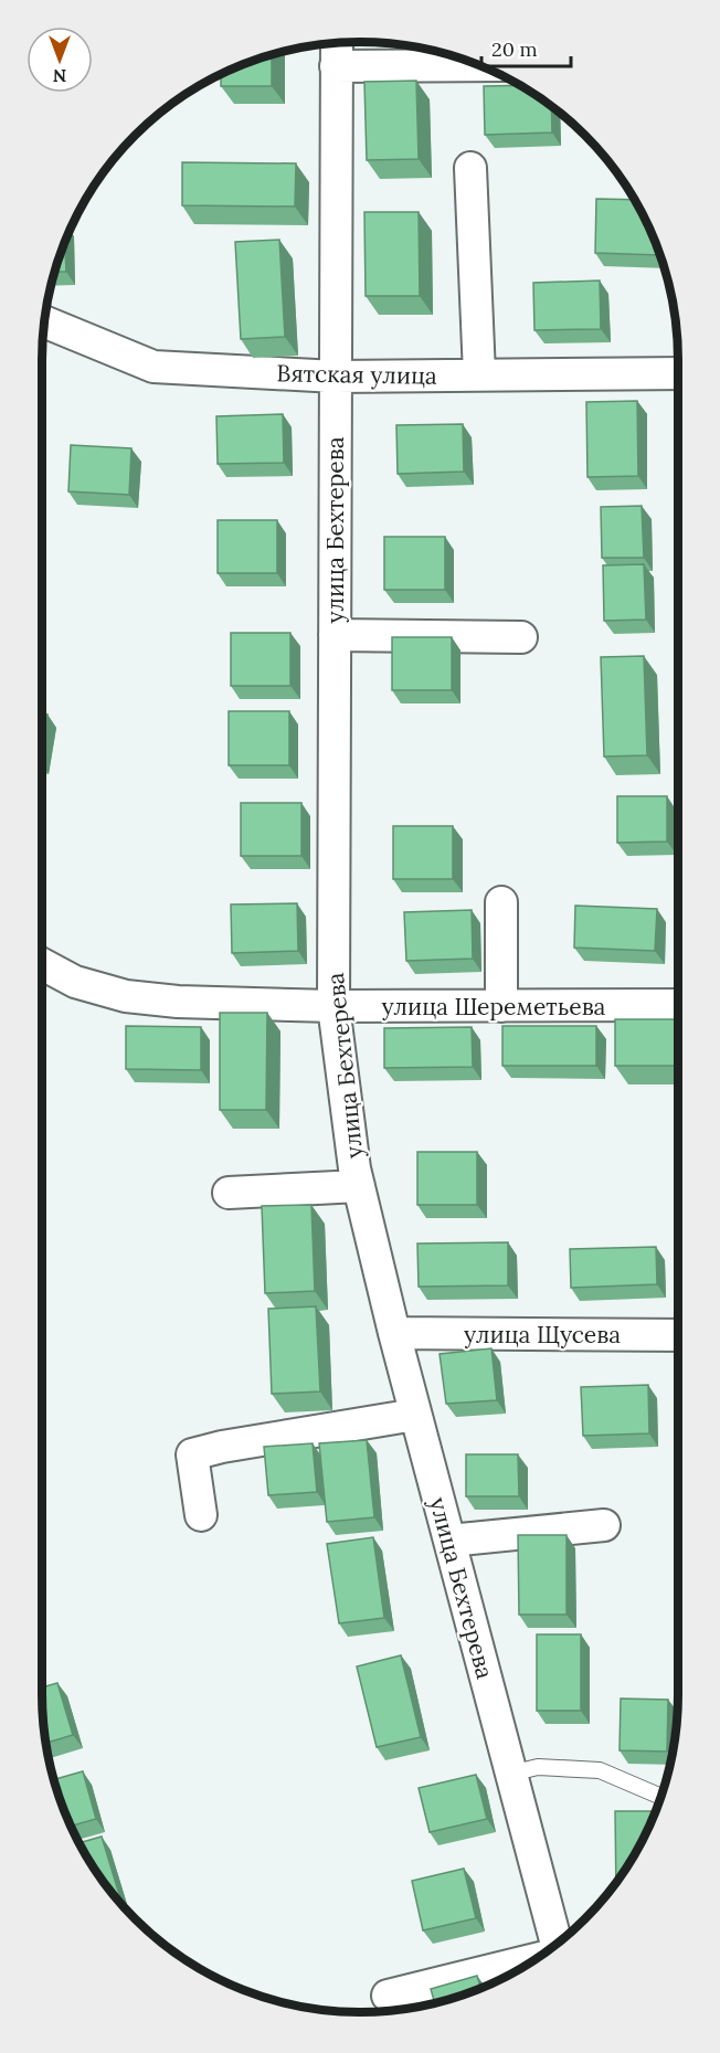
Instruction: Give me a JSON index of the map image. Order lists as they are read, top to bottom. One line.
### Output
{"streets":{"street":["Вятская улица","улица Бехтерева","улица Шереметьева","улица Щусева"]},"crossings":[["Вятская улица","улица Бехтерева"],["улица Бехтерева","улица Шереметьева"],["улица Бехтерева","улица Щусева"]],"scale_bar":"20 m","north":"bottom"}
